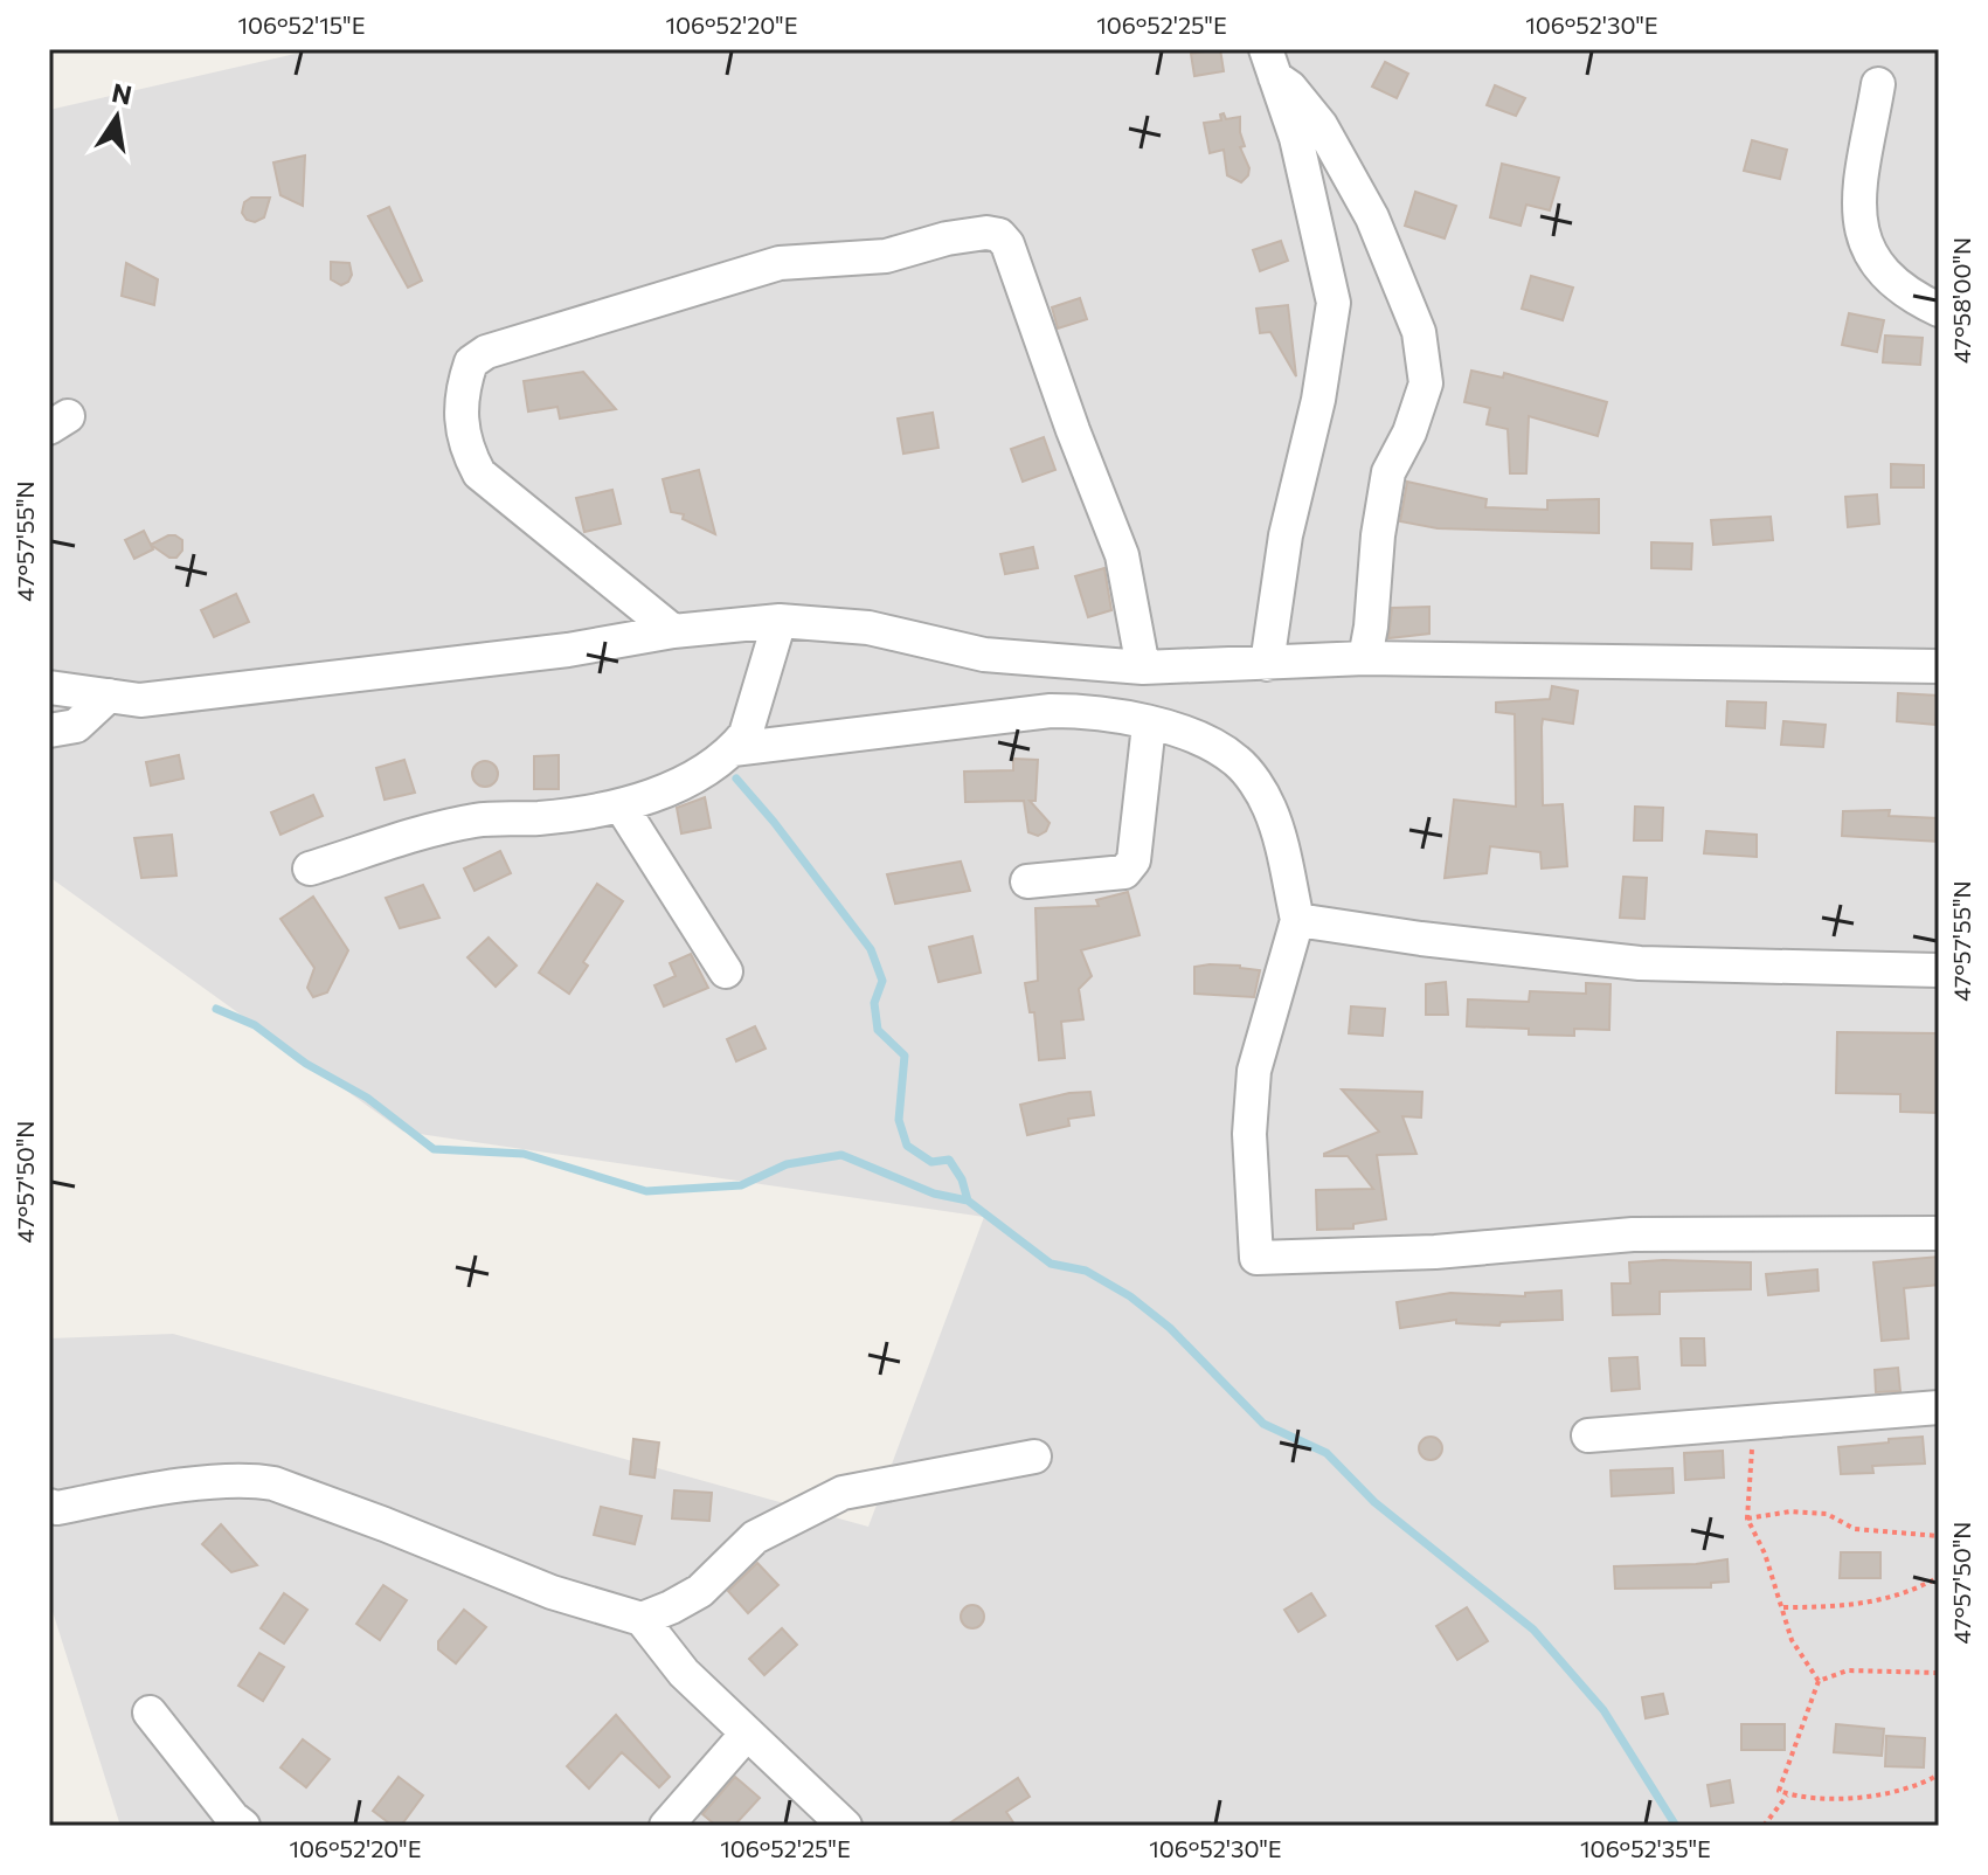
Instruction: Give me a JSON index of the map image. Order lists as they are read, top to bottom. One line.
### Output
{"north":"top","coordinates":["106°52'15\"E","106°52'20\"E","106°52'25\"E","106°52'30\"E","47°58'00\"N","47°57'55\"N","47°57'50\"N","106°52'35\"E"]}
